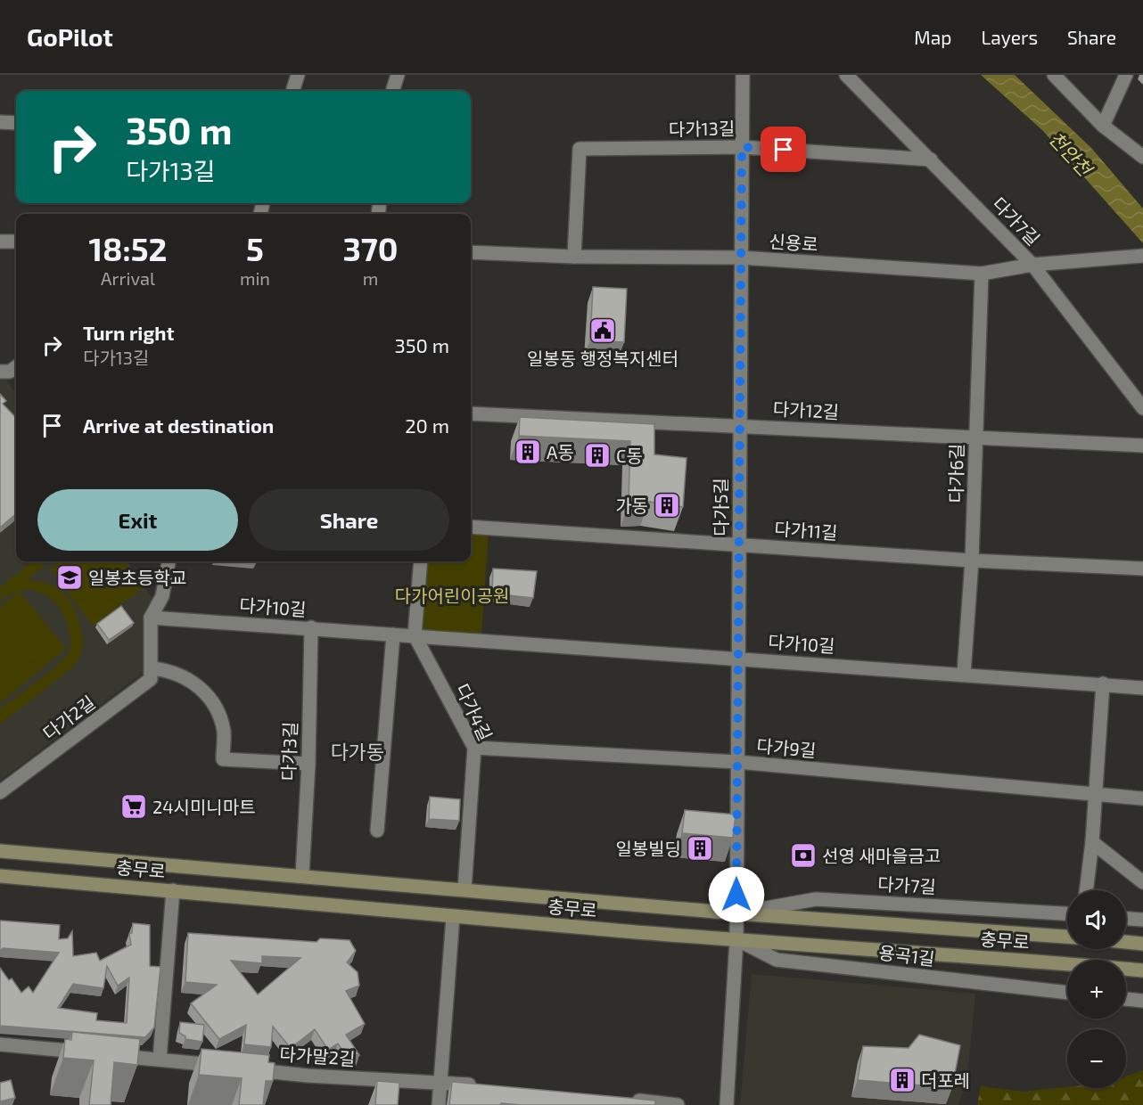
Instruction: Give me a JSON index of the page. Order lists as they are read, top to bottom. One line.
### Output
{"streets":{"main road":["충무로"],"street":["다가13길","다가7길","신용로","다가12길","다가6길","다가5길","다가11길","다가10길","다가4길","다가2길","다가9길","다가3길","용곡1길","다가말2길"]},"crossings":[["다가13길","다가7길"],["다가13길","신용로"],["다가13길","다가5길"],["다가7길","신용로"],["다가7길","다가5길"],["다가7길","충무로"],["신용로","다가6길"],["신용로","다가5길"],["다가12길","다가6길"],["다가12길","다가5길"],["다가6길","다가11길"],["다가6길","다가10길"],["다가5길","다가11길"],["다가5길","다가10길"],["다가5길","다가9길"],["다가5길","충무로"],["다가5길","용곡1길"],["다가10길","다가4길"],["다가10길","다가3길"],["다가4길","다가9길"],["다가4길","충무로"],["다가3길","충무로"],["충무로","용곡1길"]],"districts":["다가동"],"water":["천안천"],"parks":["다가어린이공원"],"places":{"public building":["일봉동 행정복지센터"],"building":["A동","C동","가동","일봉빌딩","더포레"],"school or university":["일봉초등학교"],"supermarket":["24시미니마트"],"bank":["선영 새마을금고"]},"page":{"header":"GoPilot","nav":["Map","Layers","Share"],"turn":["350 m","다가13길"],"eta":["18:52","Arrival","5","min","370","m"],"list":[{"name":"Turn right","note":"다가13길","value":"350 m"},{"name":"Arrive at destination","value":"20 m"}],"buttons":["Exit","Share"],"map_buttons":["+","−"]}}
